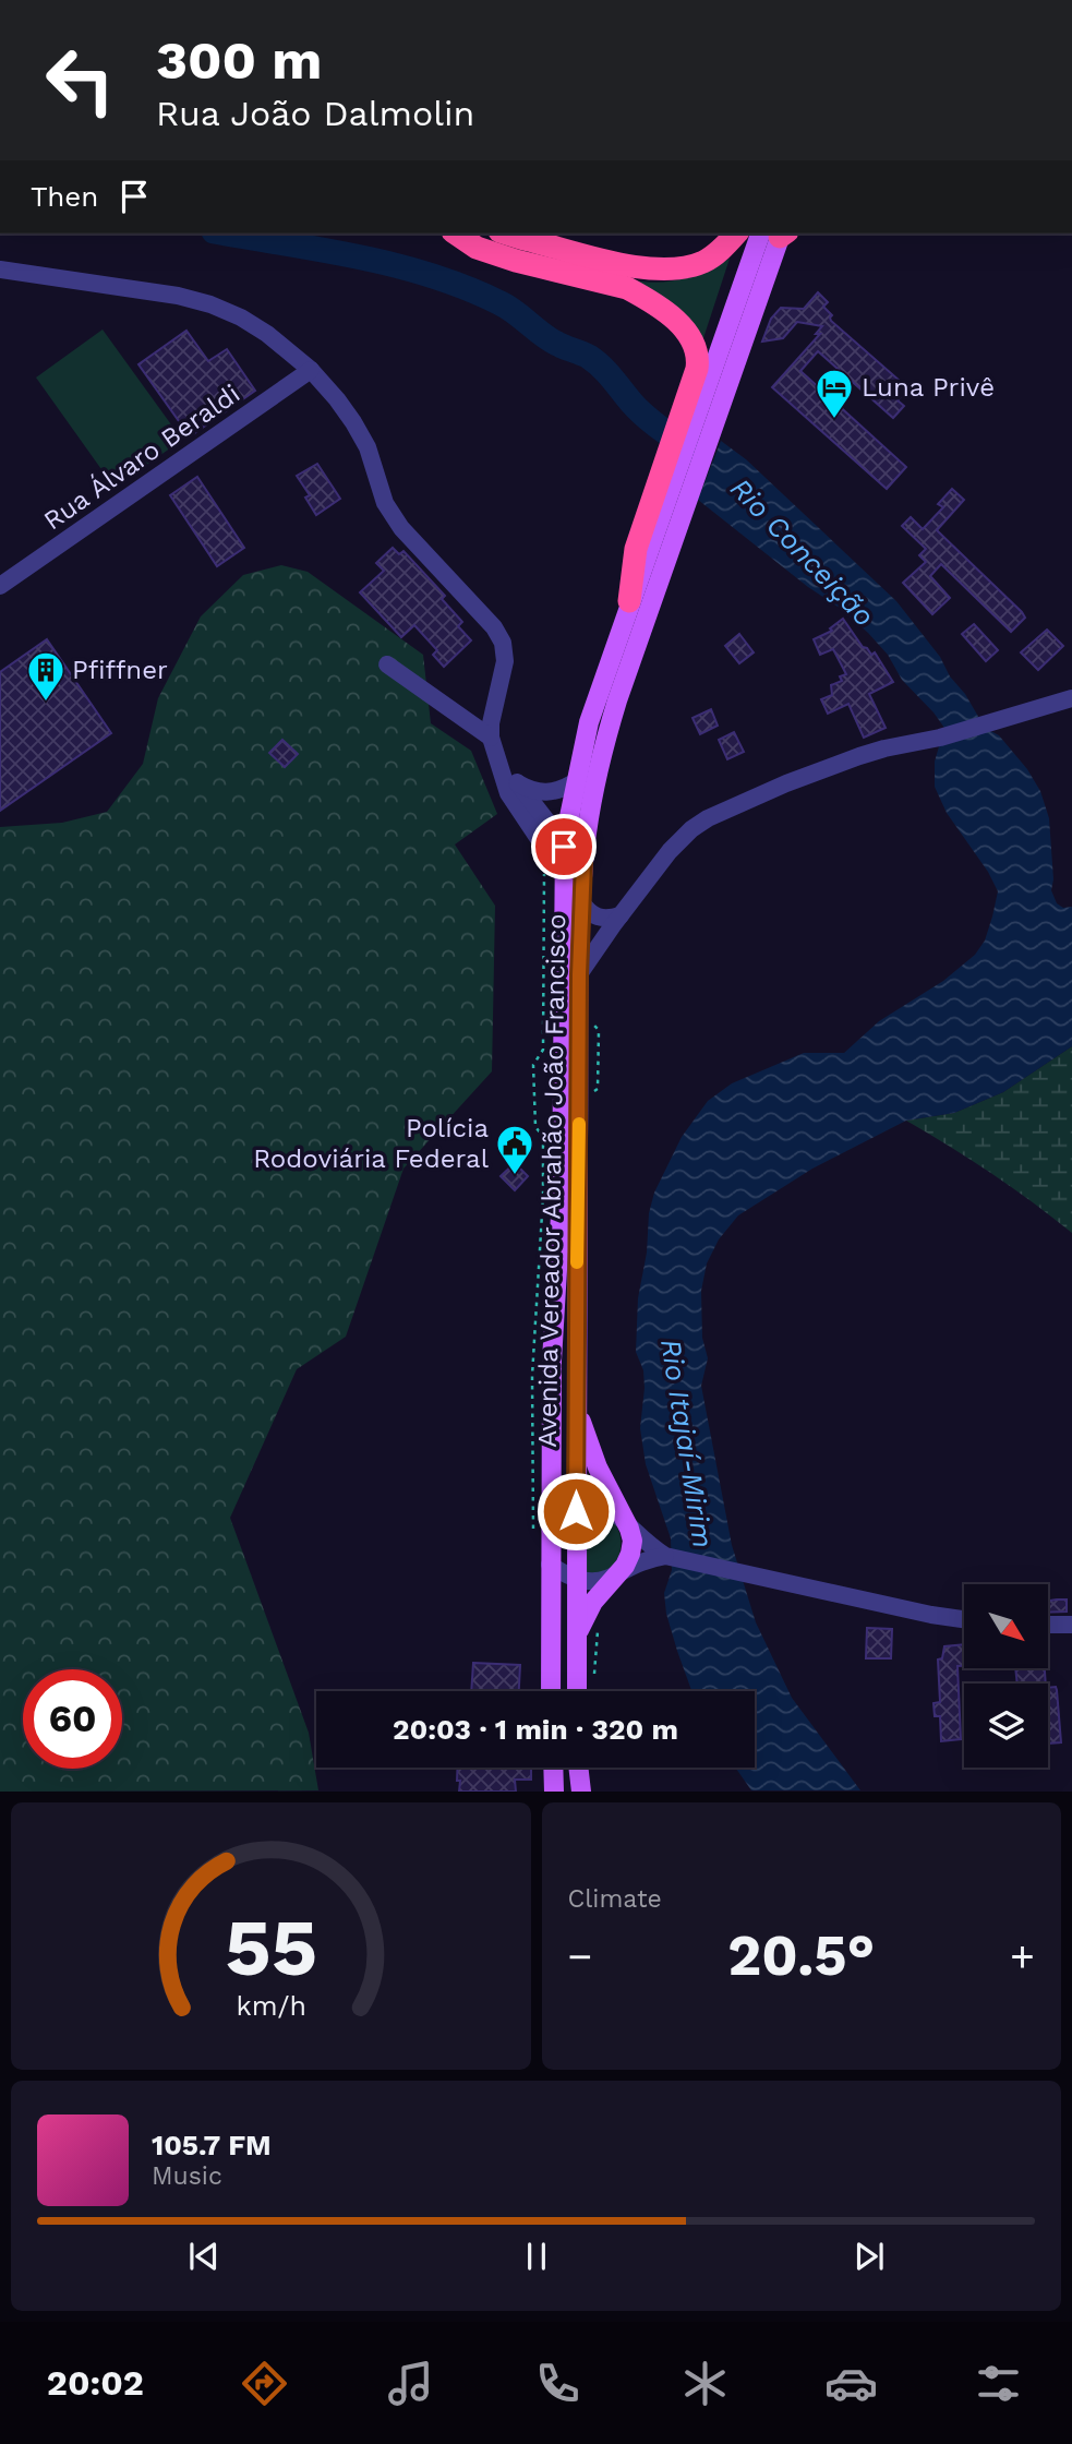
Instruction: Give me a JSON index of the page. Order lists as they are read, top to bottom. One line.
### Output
{"streets":{"main road":["Avenida Vereador Abrahão João Francisco"],"street":["Rua Álvaro Beraldi"]},"water":["Rio Conceição","Rio Itajaí-Mirim"],"places":{"hotel":["Luna Privê"],"building":["Pfiffner"],"public building":["Polícia Rodoviária Federal"]},"north":"bottom right","page":{"turn":["300 m","Rua João Dalmolin"],"then":"Then","limit":"60","trip":"20:03 · 1 min · 320 m","tile":"Climate","heat":["−","20.5°","+"],"song":["105.7 FM","Music"],"tabs":"20:02","gauge":["55","km/h"]}}
